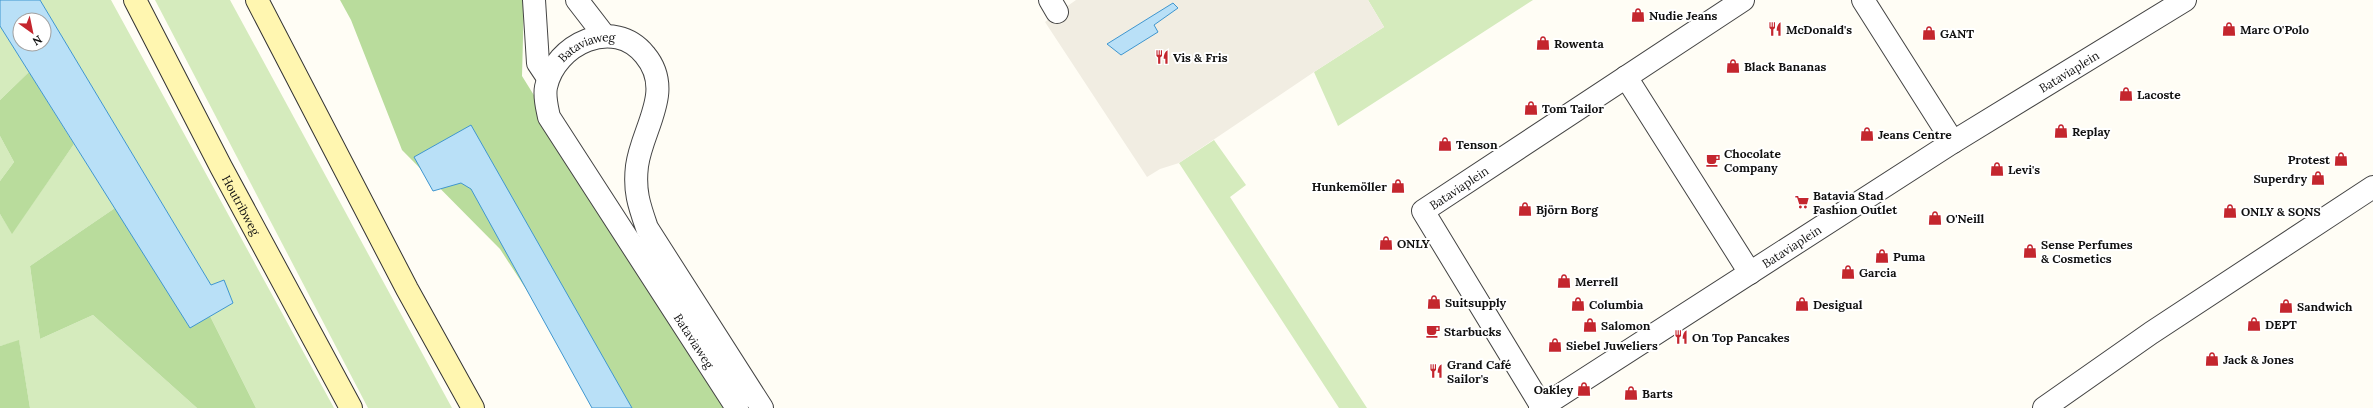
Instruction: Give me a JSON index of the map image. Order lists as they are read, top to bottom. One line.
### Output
{"streets":{"main road":["Houtribweg"],"street":["Bataviaweg","Bataviaplein"]},"places":{"shop":["Nudie Jeans","Marc O'Polo","GANT","Rowenta","Black Bananas","Lacoste","Tom Tailor","Replay","Jeans Centre","Tenson","Protest","Levi's","Superdry","Hunkemöller","Björn Borg","ONLY & SONS","O'Neill","ONLY","Sense Perfumes & Cosmetics","Puma","Garcia","Merrell","Suitsupply","Columbia","Desigual","Sandwich","DEPT","Salomon","Siebel Juweliers","Jack & Jones","Oakley","Barts"],"restaurant":["McDonald's","Vis & Fris","On Top Pancakes","Grand Café Sailor's"],"cafe":["Chocolate Company","Starbucks"],"supermarket":["Batavia Stad Fashion Outlet"]},"north":"bottom right"}
